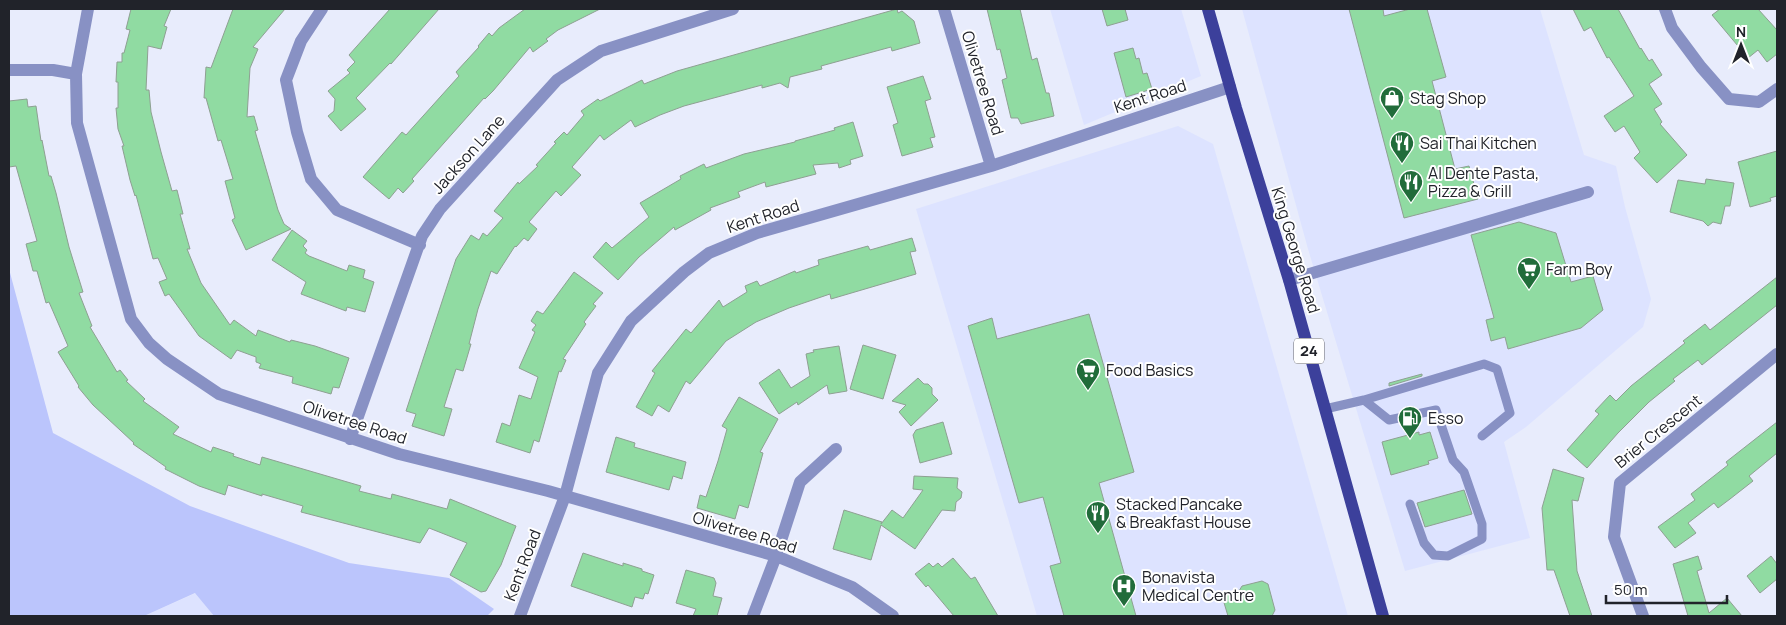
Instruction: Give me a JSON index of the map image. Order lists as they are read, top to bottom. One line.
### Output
{"streets":{"main road":["King George Road","24"],"street":["Olivetree Road","Kent Road","Jackson Lane","Brier Crescent"]},"crossings":[["Olivetree Road","Kent Road"],["Olivetree Road","Jackson Lane"],["Kent Road","King George Road"]],"places":{"shop":["Stag Shop"],"restaurant":["Sai Thai Kitchen","Al Dente Pasta, Pizza & Grill","Stacked Pancake & Breakfast House"],"supermarket":["Farm Boy","Food Basics"],"fuel station":["Esso"],"hospital":["Bonavista Medical Centre"]},"scale_bar":"50 m","north":"top"}
